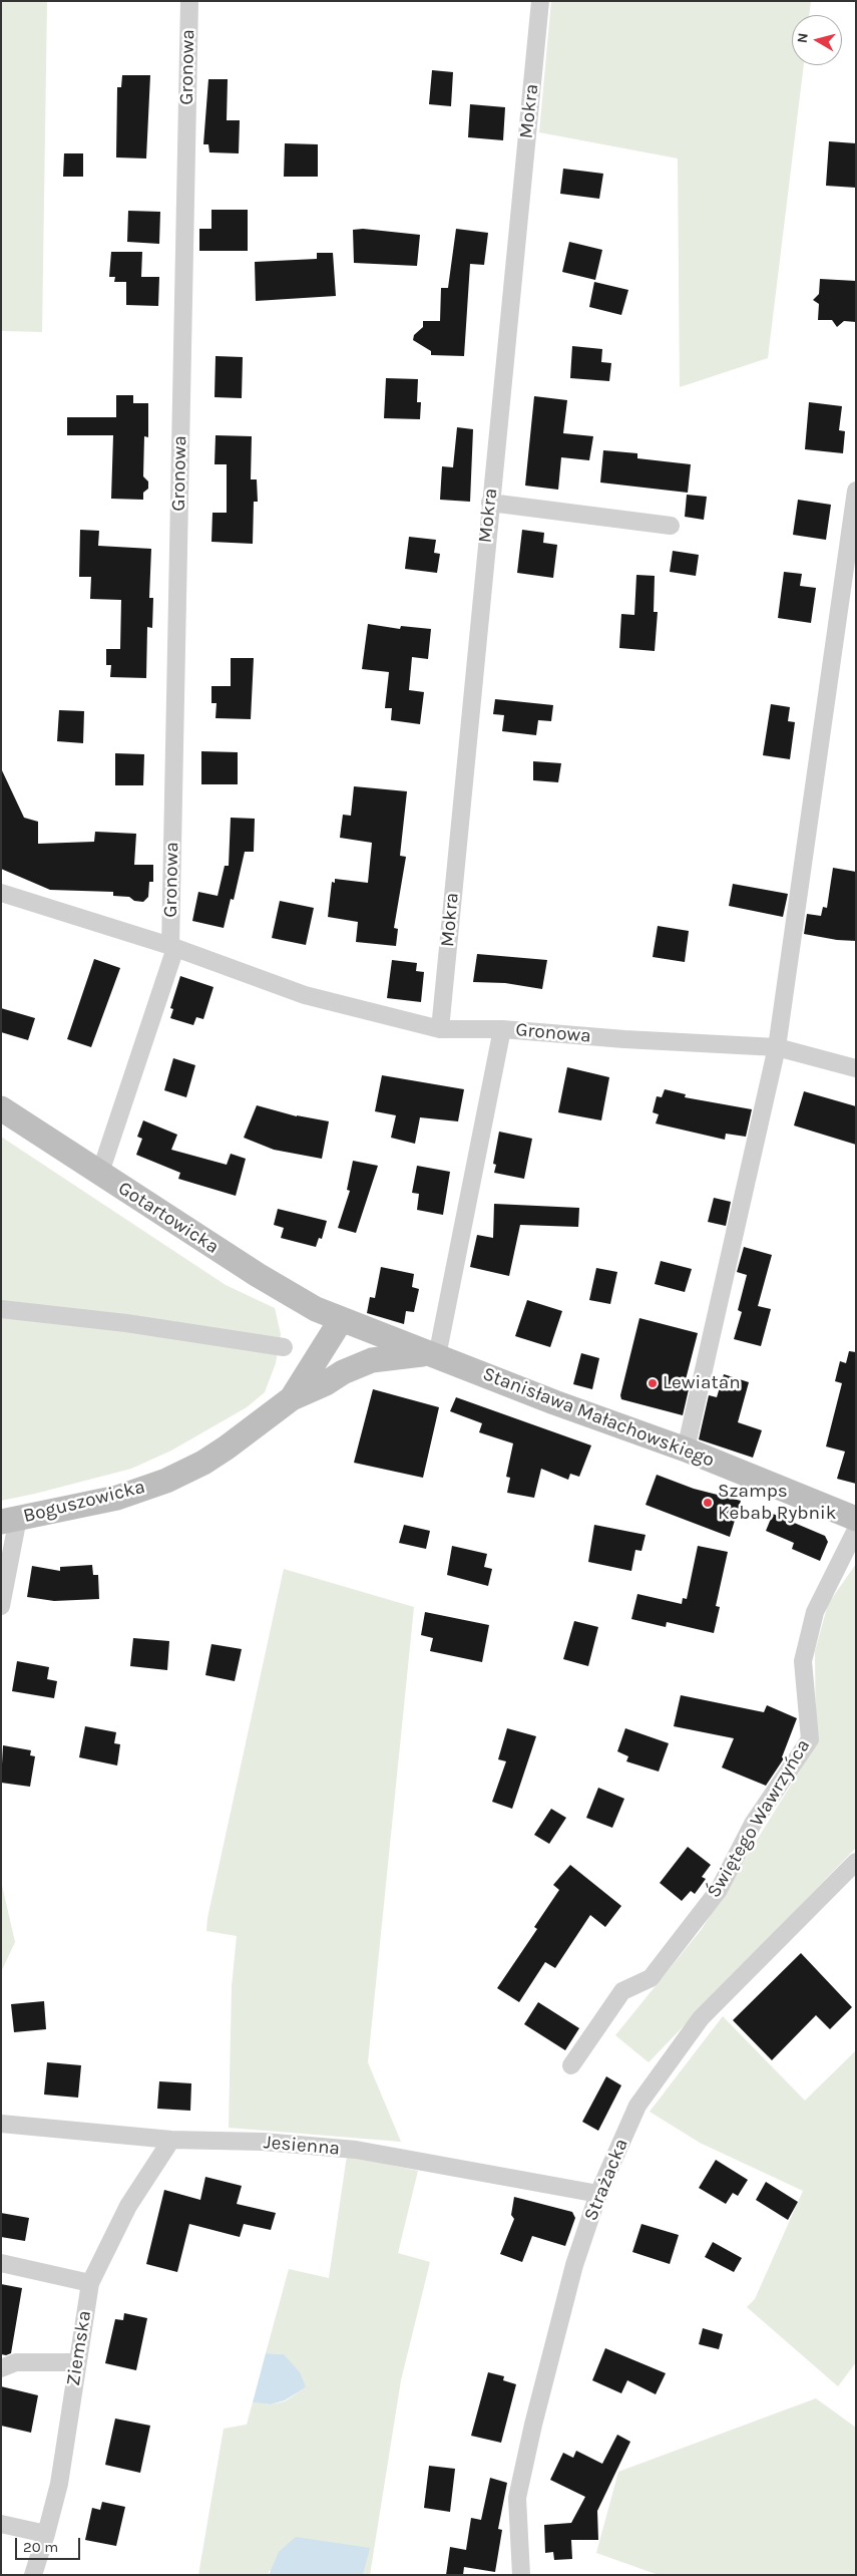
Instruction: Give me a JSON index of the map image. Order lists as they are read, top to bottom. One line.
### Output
{"streets":{"street":["Gronowa","Mokra","Gotartowicka","Stanisława Małachowskiego","Boguszowicka","Świętego Wawrzyńca","Jesienna","Strażacka","Ziemska"]},"crossings":[["Gronowa","Mokra"],["Gotartowicka","Stanisława Małachowskiego"],["Gotartowicka","Boguszowicka"],["Stanisława Małachowskiego","Boguszowicka"],["Jesienna","Strażacka"],["Jesienna","Ziemska"]],"places":["Lewiatan","Szamps Kebab Rybnik"],"scale_bar":"20 m","north":"left"}
